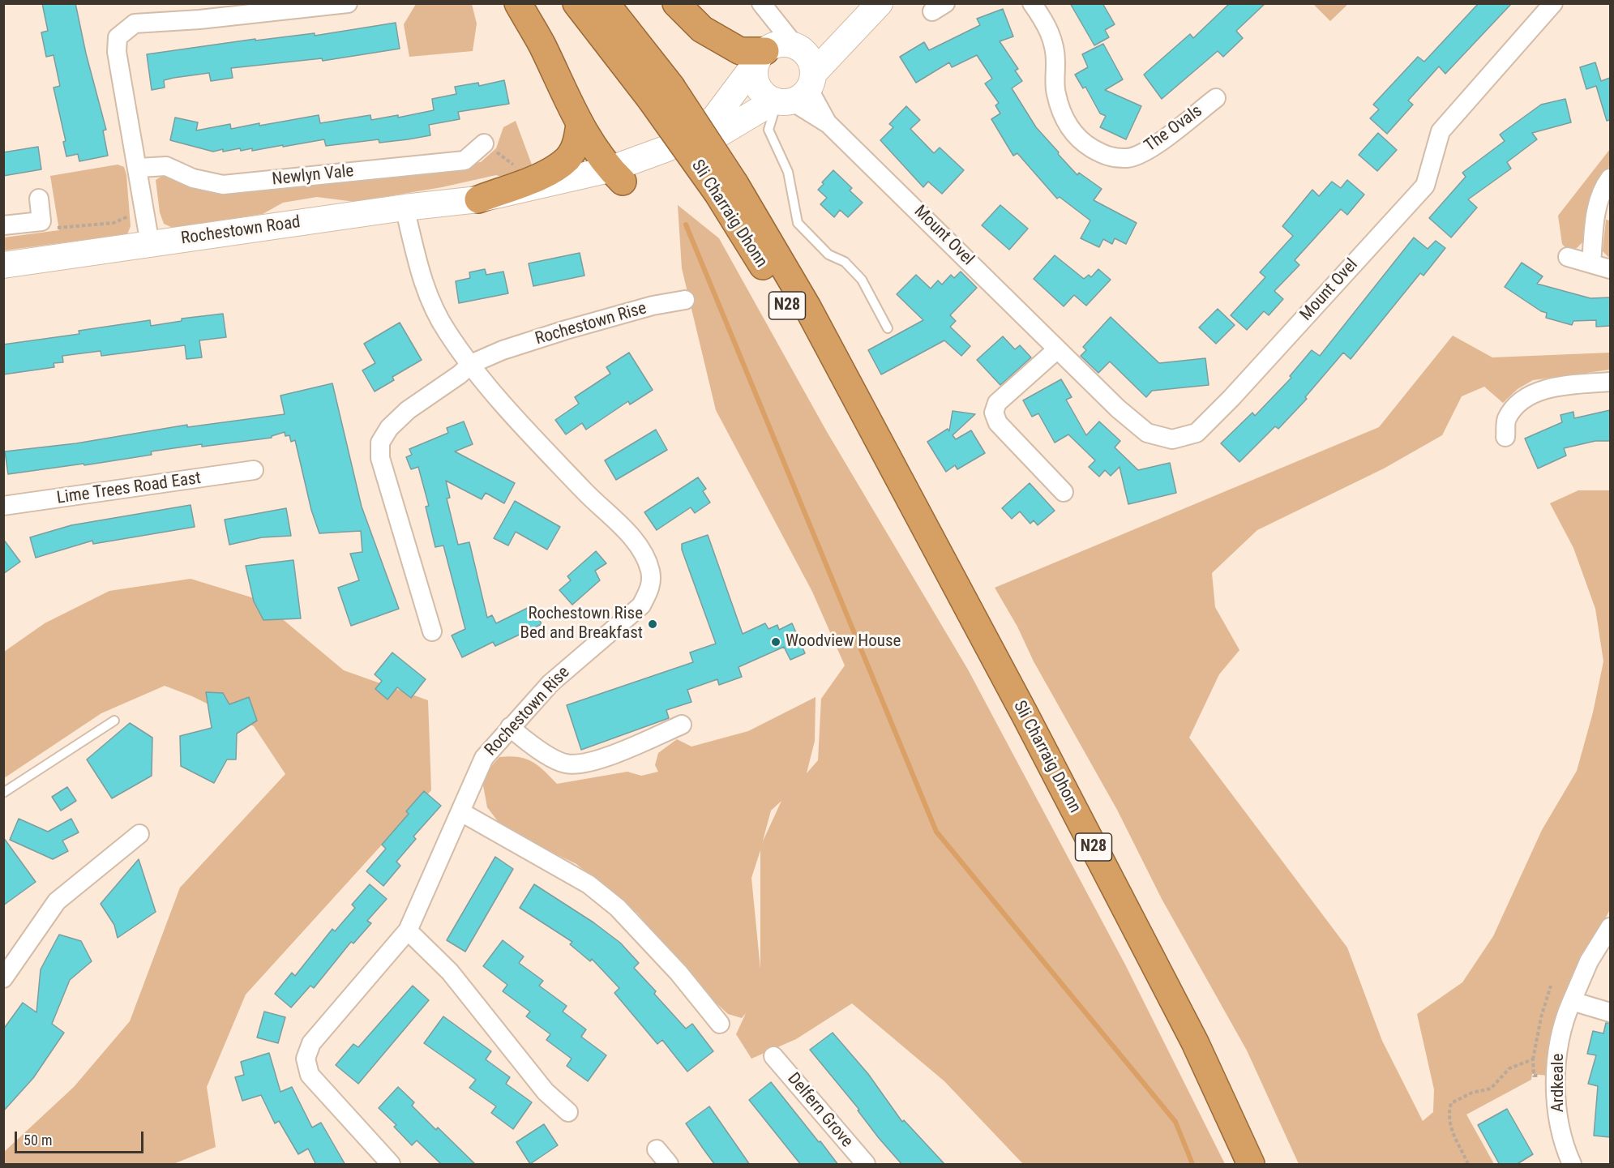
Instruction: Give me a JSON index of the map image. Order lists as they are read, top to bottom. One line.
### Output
{"streets":{"highway":["Sli Charraig Dhonn","N28"],"main road":["Rochestown Road"],"street":["The Ovals","Newlyn Vale","Mount Ovel","Rochestown Rise","Lime Trees Road East","Ardkeale","Delfern Grove"]},"crossings":[["Rochestown Road","Mount Ovel"],["Rochestown Road","Rochestown Rise"]],"places":["Rochestown Rise Bed and Breakfast","Woodview House"],"scale_bar":"50 m"}
